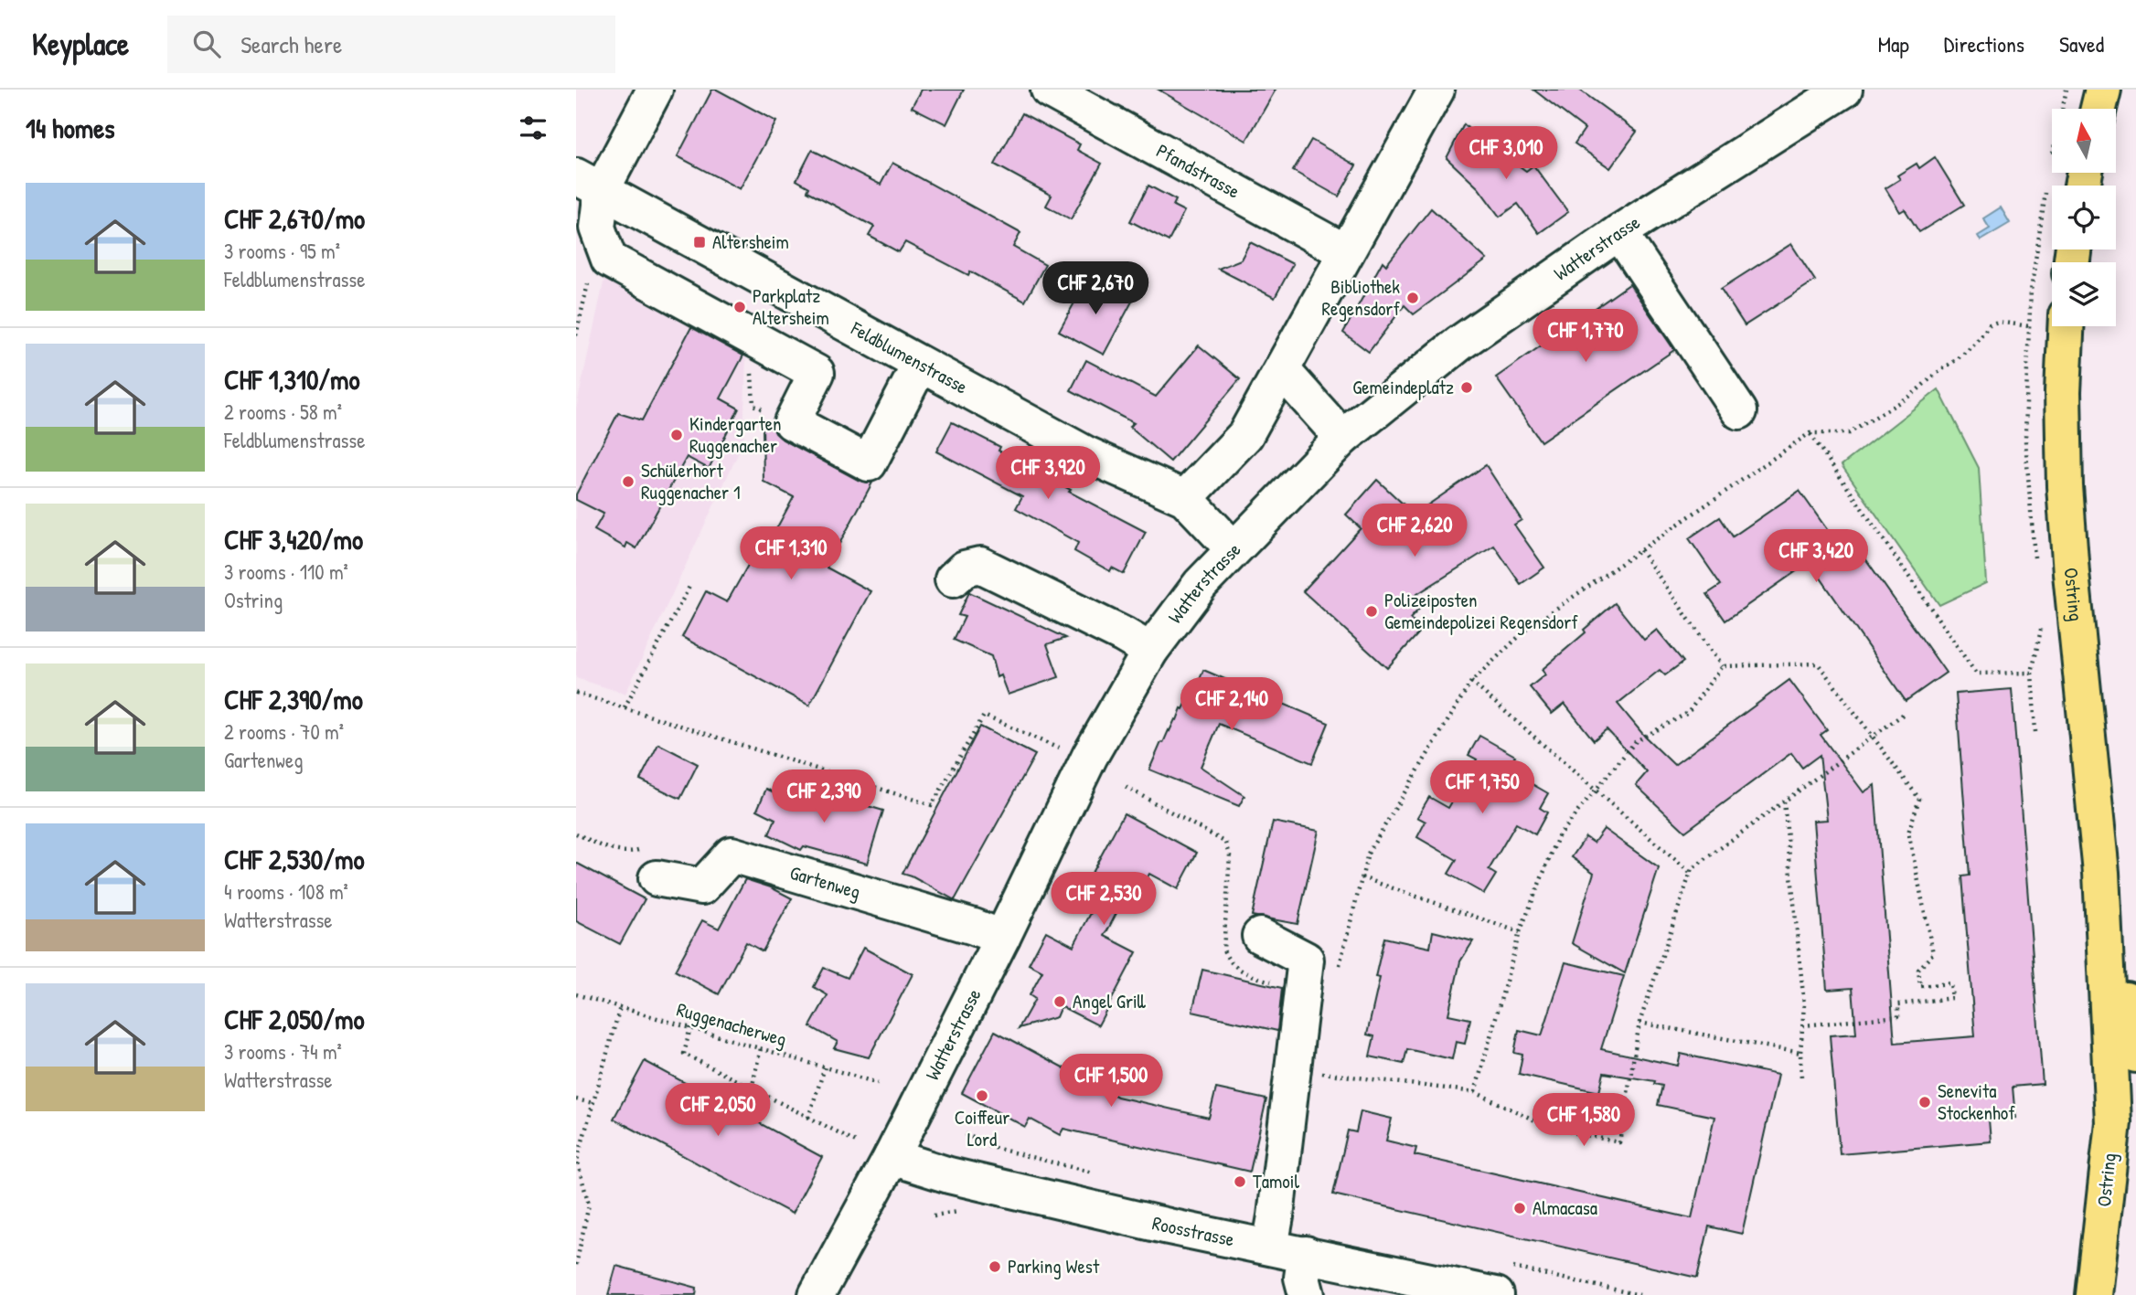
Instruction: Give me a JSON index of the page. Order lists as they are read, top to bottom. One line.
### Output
{"streets":{"main road":["Ostring"],"street":["Pfandstrasse","Watterstrasse","Feldblumenstrasse","Gartenweg","Roosstrasse"],"path":["Ruggenacherweg"]},"crossings":[["Watterstrasse","Feldblumenstrasse"],["Watterstrasse","Gartenweg"],["Watterstrasse","Roosstrasse"]],"places":{"transit":["Altersheim"],"other":["Bibliothek Regensdorf","Parkplatz Altersheim","Gemeindeplatz","Kindergarten Ruggenacher","Schülerhort Ruggenacher 1","Polizeiposten Gemeindepolizei Regensdorf","Angel Grill","Coiffeur Lord","Senevita Stockenhof","Tamoil","Almacasa","Parking West"]},"north":"top","page":{"header":"Keyplace","search":"Search here","nav":["Map","Directions","Saved"],"heading":"14 homes","price":["CHF 3,010","CHF 2,670","CHF 1,770","CHF 3,920","CHF 2,620","CHF 1,310","CHF 3,420","CHF 2,140","CHF 1,750","CHF 2,390","CHF 2,530","CHF 1,500","CHF 2,050","CHF 1,580"],"list":[{"name":"CHF 2,670/mo","note":"3 rooms · 95 m² · Feldblumenstrasse"},{"name":"CHF 1,310/mo","note":"2 rooms · 58 m² · Feldblumenstrasse"},{"name":"CHF 3,420/mo","note":"3 rooms · 110 m² · Ostring"},{"name":"CHF 2,390/mo","note":"2 rooms · 70 m² · Gartenweg"},{"name":"CHF 2,530/mo","note":"4 rooms · 108 m² · Watterstrasse"},{"name":"CHF 2,050/mo","note":"3 rooms · 74 m² · Watterstrasse"}]}}
